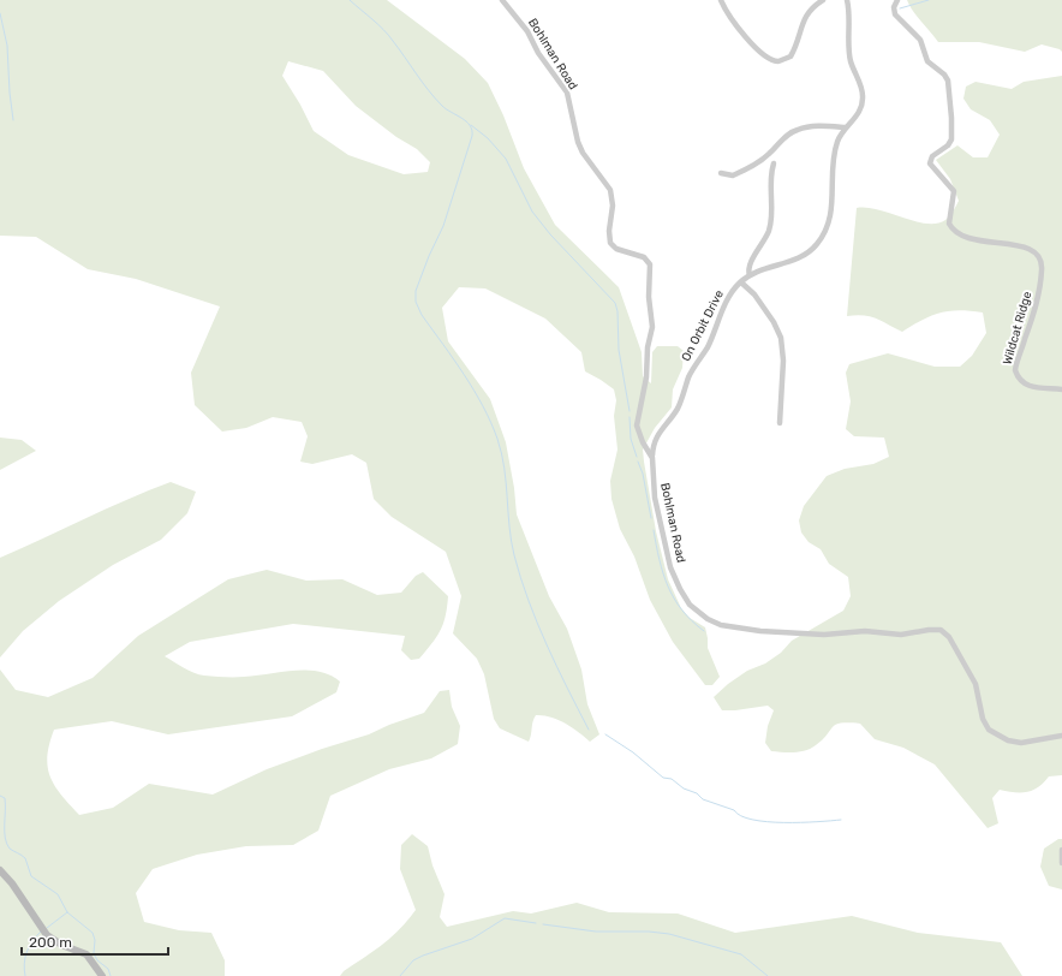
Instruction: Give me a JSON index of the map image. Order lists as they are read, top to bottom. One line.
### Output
{"streets":{"street":["Bohlman Road","On Orbit Drive","Wildcat Ridge"]},"crossings":[["Bohlman Road","On Orbit Drive"]],"scale_bar":"200 m"}
